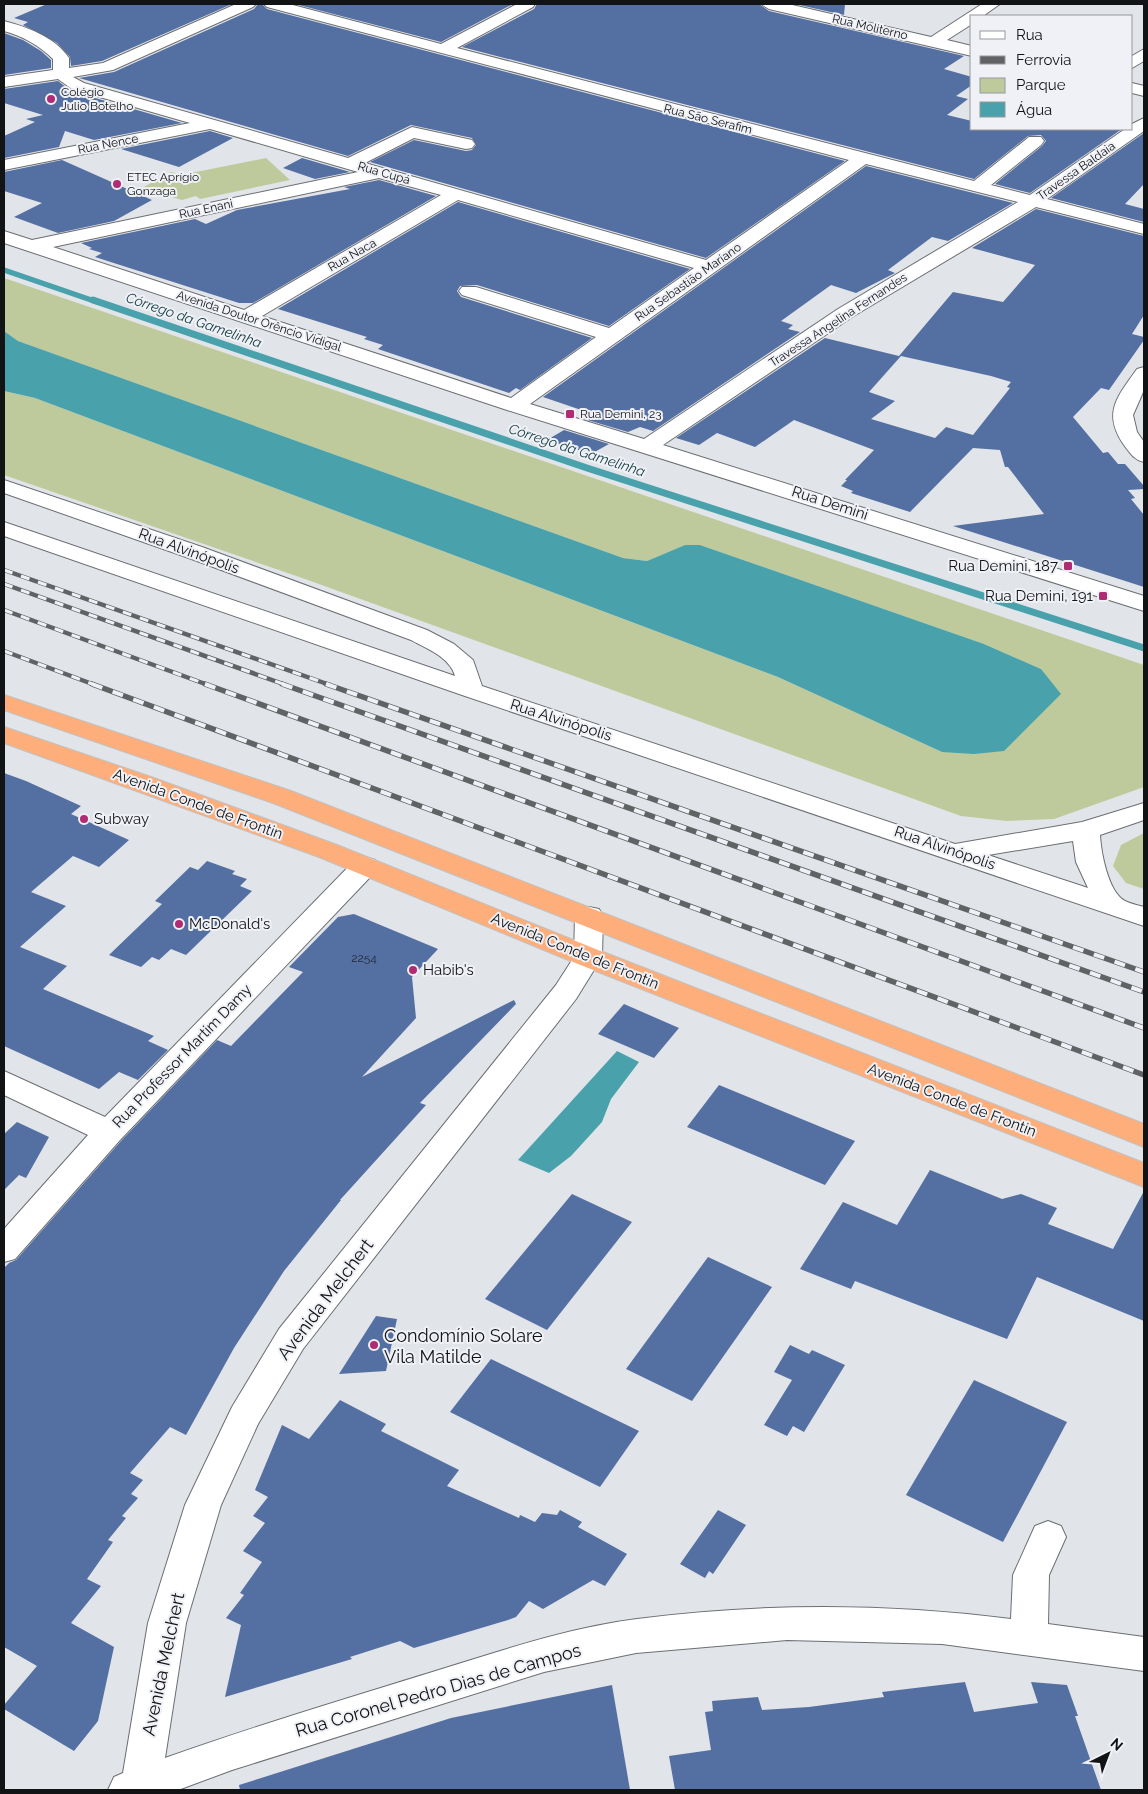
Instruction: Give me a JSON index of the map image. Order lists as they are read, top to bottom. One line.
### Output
{"streets":{"highway":["Avenida Conde de Frontin"],"street":["Rua Moliterno","Rua São Serafim","Rua Nence","Travessa Baldaia","Rua Cupá","Rua Enani","Rua Naca","Rua Sebastião Mariano","Travessa Angelina Fernandes","Avenida Doutor Orêncio Vidigal","Rua Demini","Rua Alvinópolis","Rua Professor Martim Damy","Avenida Melchert","Rua Coronel Pedro Dias de Campos"]},"crossings":[["Rua São Serafim","Travessa Baldaia"],["Rua São Serafim","Rua Sebastião Mariano"],["Rua São Serafim","Travessa Angelina Fernandes"],["Rua Nence","Rua Cupá"],["Travessa Baldaia","Travessa Angelina Fernandes"],["Rua Cupá","Rua Enani"],["Rua Cupá","Rua Naca"],["Rua Cupá","Rua Sebastião Mariano"],["Rua Enani","Avenida Doutor Orêncio Vidigal"],["Rua Naca","Avenida Doutor Orêncio Vidigal"],["Rua Sebastião Mariano","Avenida Doutor Orêncio Vidigal"],["Rua Sebastião Mariano","Rua Demini"],["Travessa Angelina Fernandes","Rua Demini"],["Avenida Doutor Orêncio Vidigal","Rua Demini"],["Avenida Conde de Frontin","Rua Professor Martim Damy"],["Avenida Conde de Frontin","Avenida Melchert"],["Avenida Melchert","Rua Coronel Pedro Dias de Campos"]],"water":["Córrego da Gamelinha"],"places":{"other":["Colégio Julio Botelho","ETEC Aprígio Gonzaga","Subway","McDonald's","Habib's","Condomínio Solare Vila Matilde"],"transit":["Rua Demini, 23","Rua Demini, 187","Rua Demini, 191"]},"house_numbers":["2254"],"legend":["Rua","Ferrovia","Parque","Água"],"north":"top right"}
